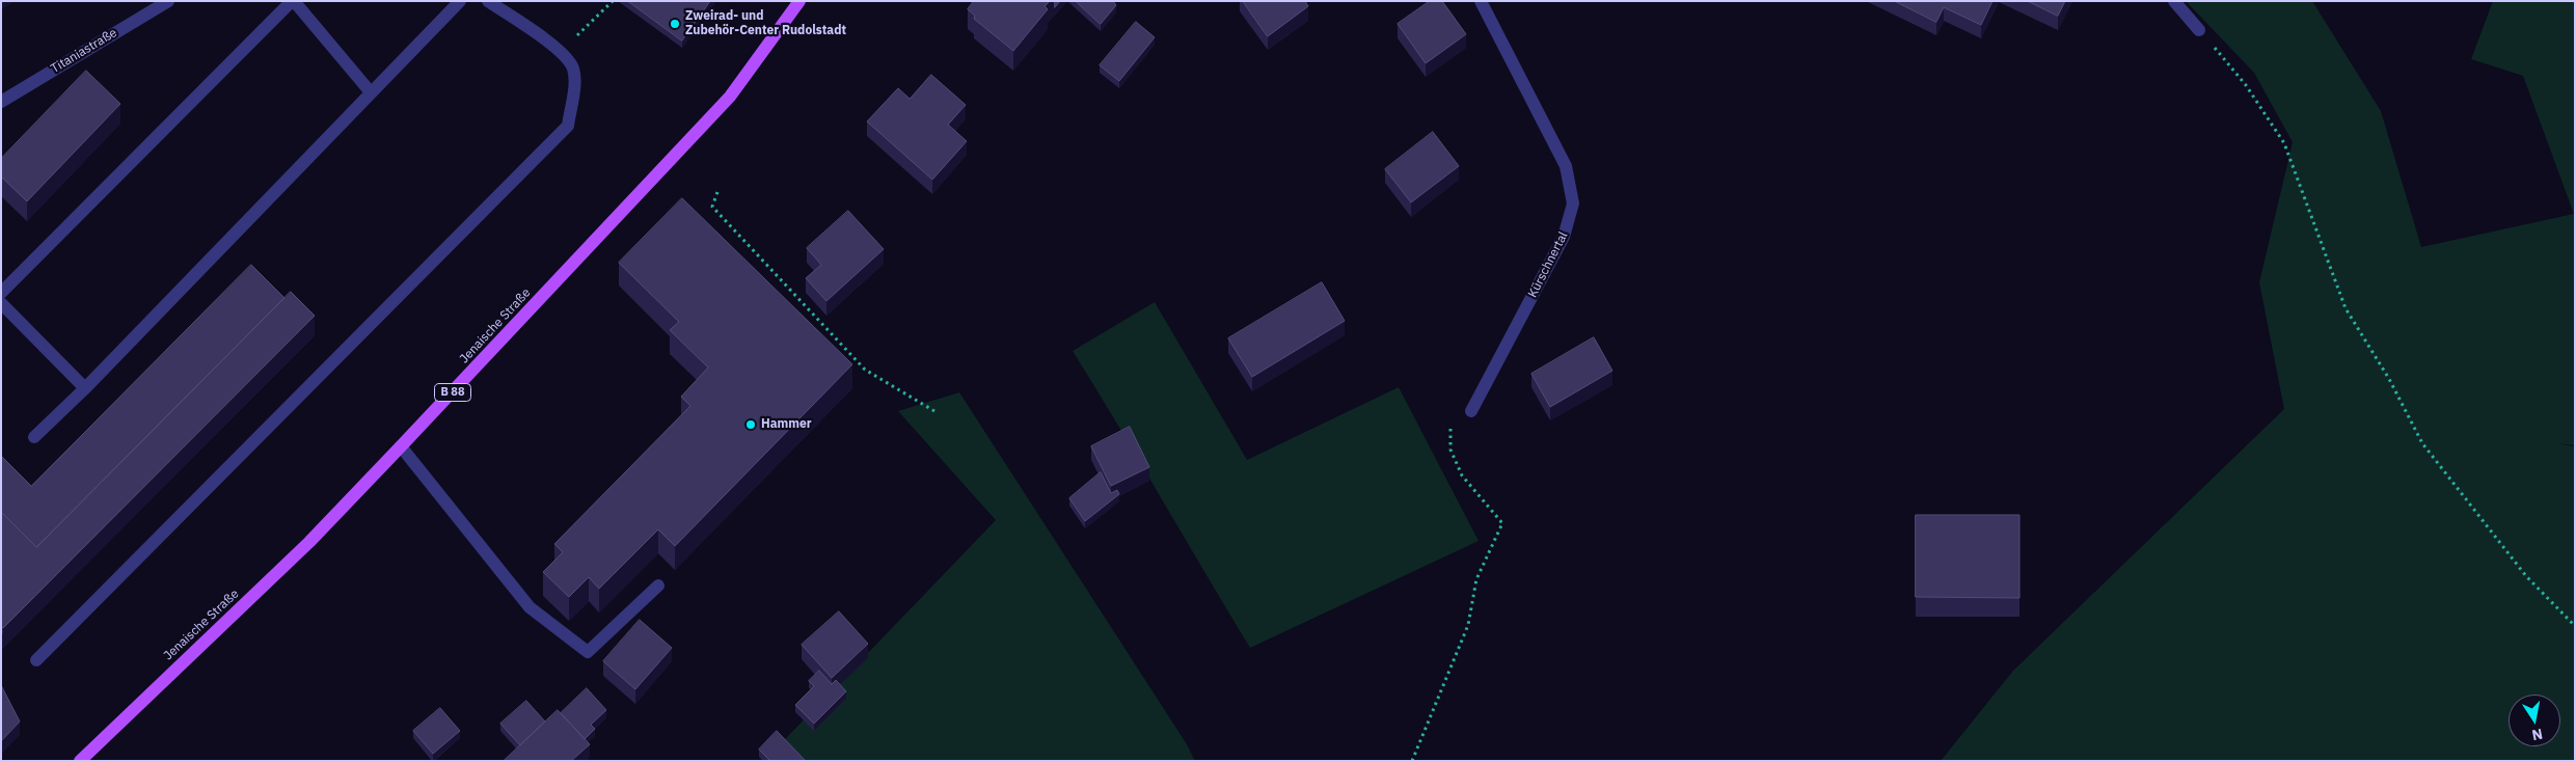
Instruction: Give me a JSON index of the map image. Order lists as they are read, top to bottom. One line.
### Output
{"streets":{"main road":["Jenaische Straße","B 88"],"street":["Titaniastraße","Kürschnertal"]},"places":["Zweirad- und Zubehör-Center Rudolstadt","Hammer"],"north":"bottom"}
